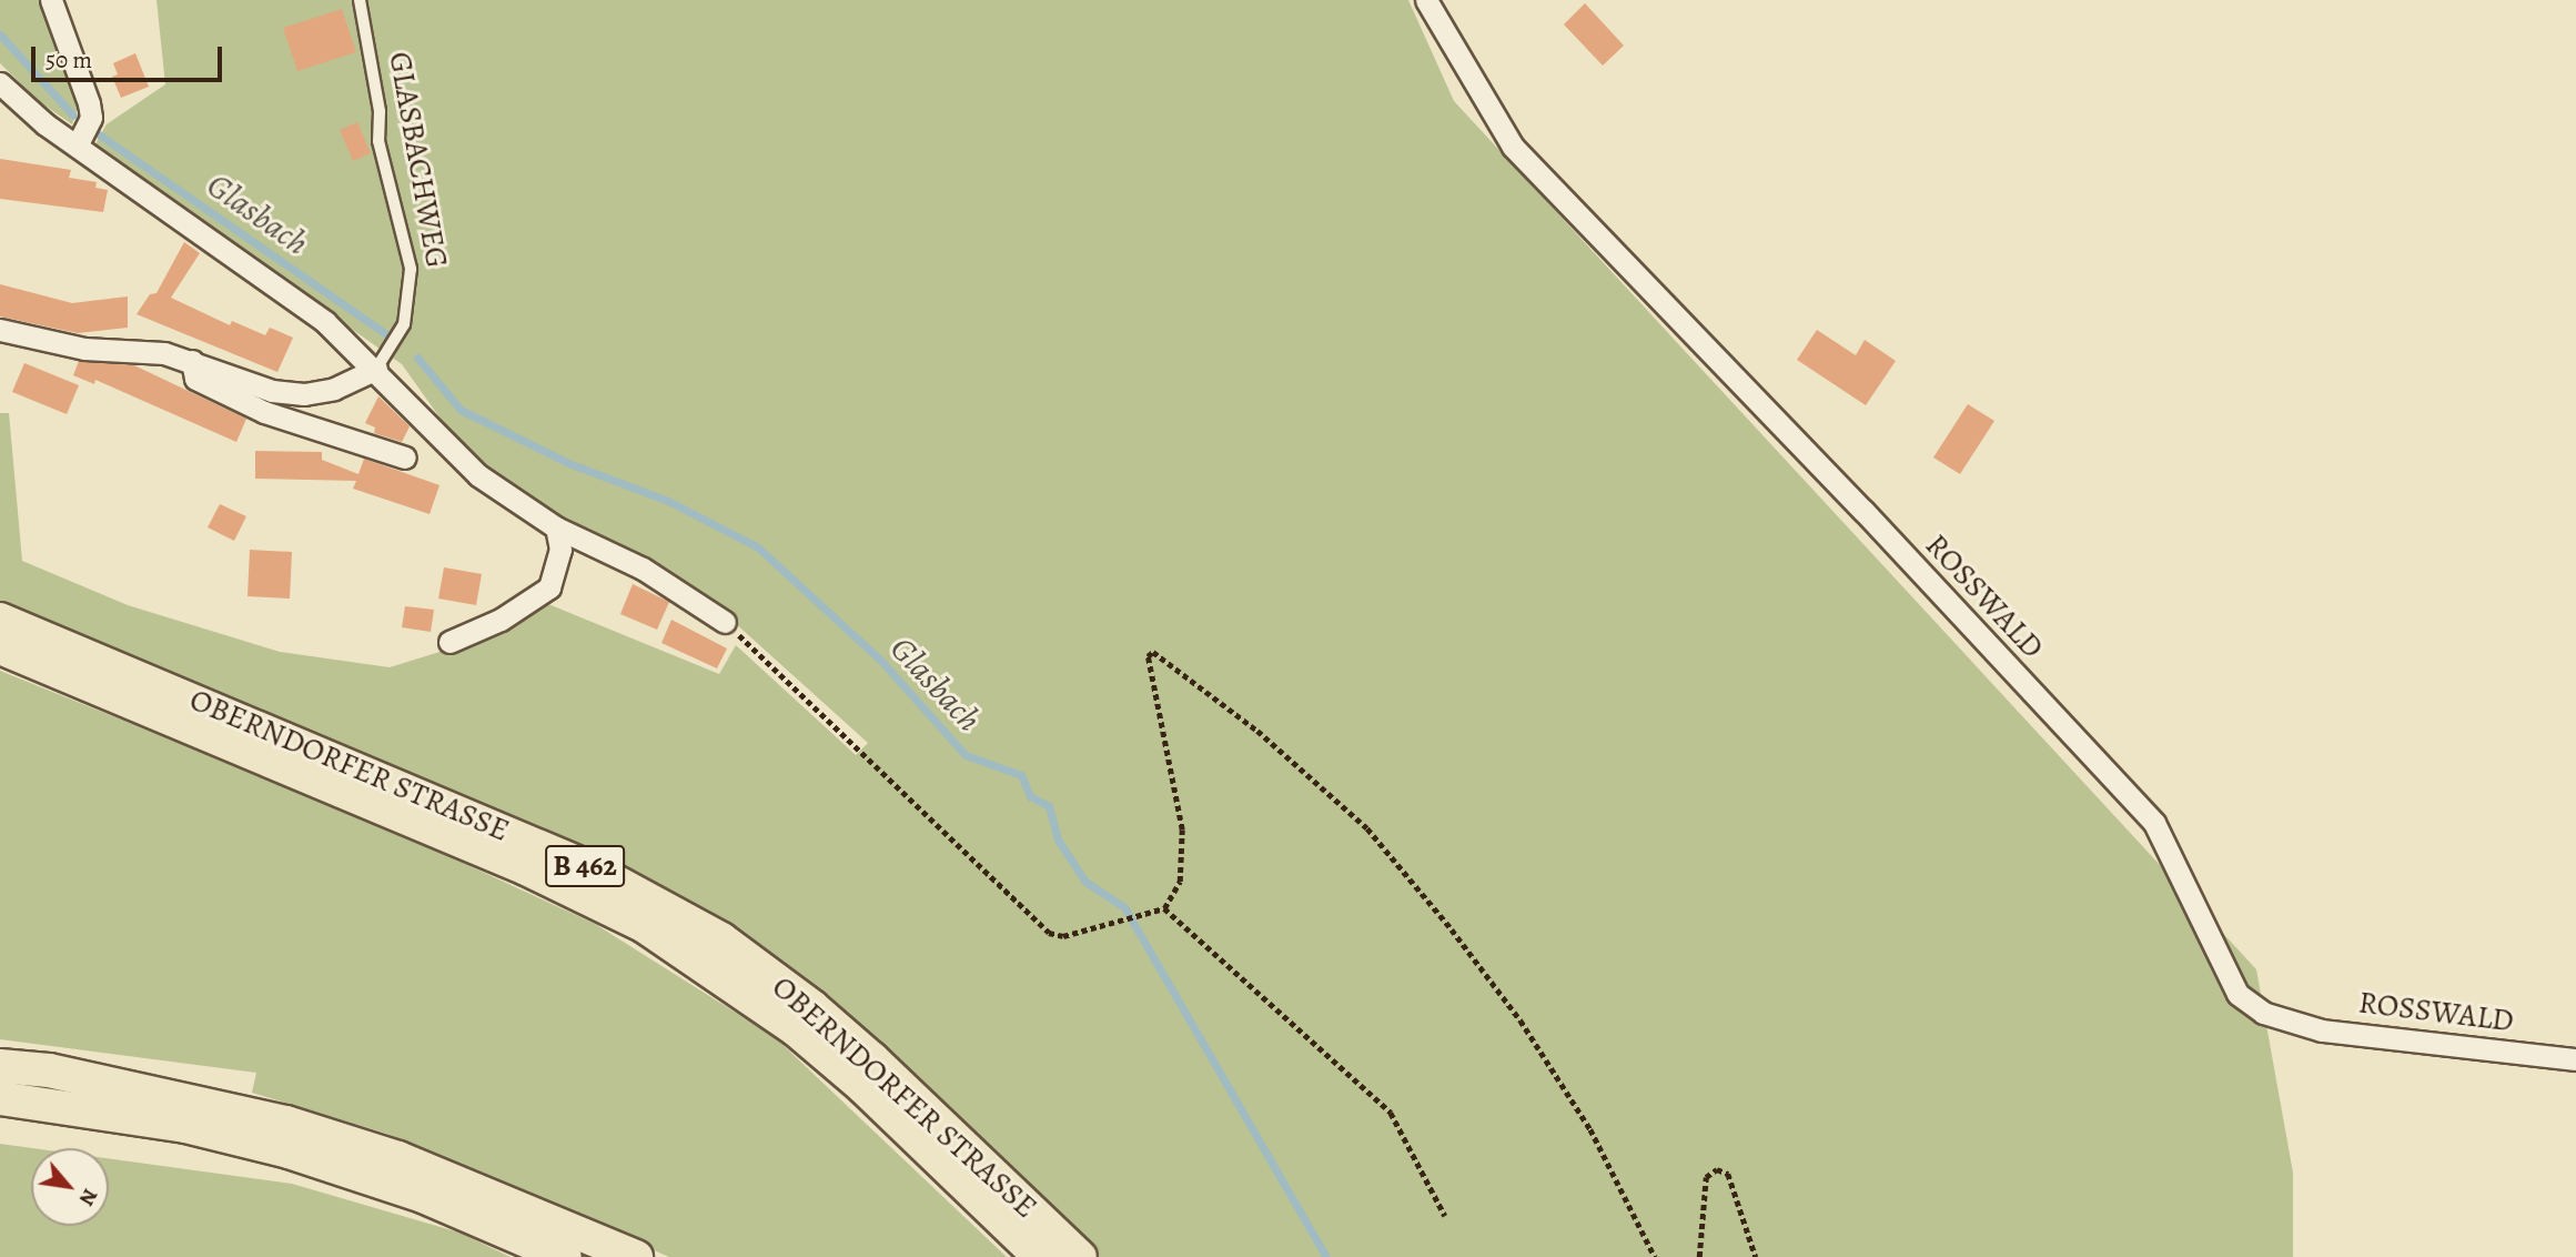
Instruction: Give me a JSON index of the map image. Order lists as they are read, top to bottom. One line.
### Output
{"streets":{"main road":["OBERNDORFER STRASSE","B 462"],"street":["ROSSWALD"],"lane":["GLASBACHWEG"]},"water":["Glasbach"],"scale_bar":"50 m","north":"bottom right"}
